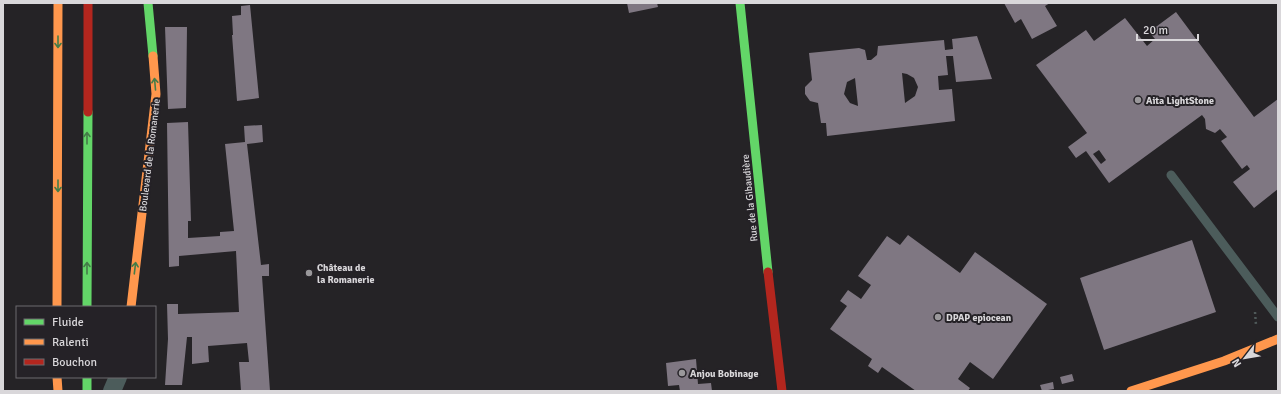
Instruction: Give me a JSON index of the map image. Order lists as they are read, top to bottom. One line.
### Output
{"streets":{"street":["Boulevard de la Romanerie","Rue de la Gibaudière"]},"places":["Aita LightStone","Château de la Romanerie","DPAP epiocean","Anjou Bobinage"],"legend":["Fluide","Ralenti","Bouchon"],"scale_bar":"20 m","north":"bottom left"}
